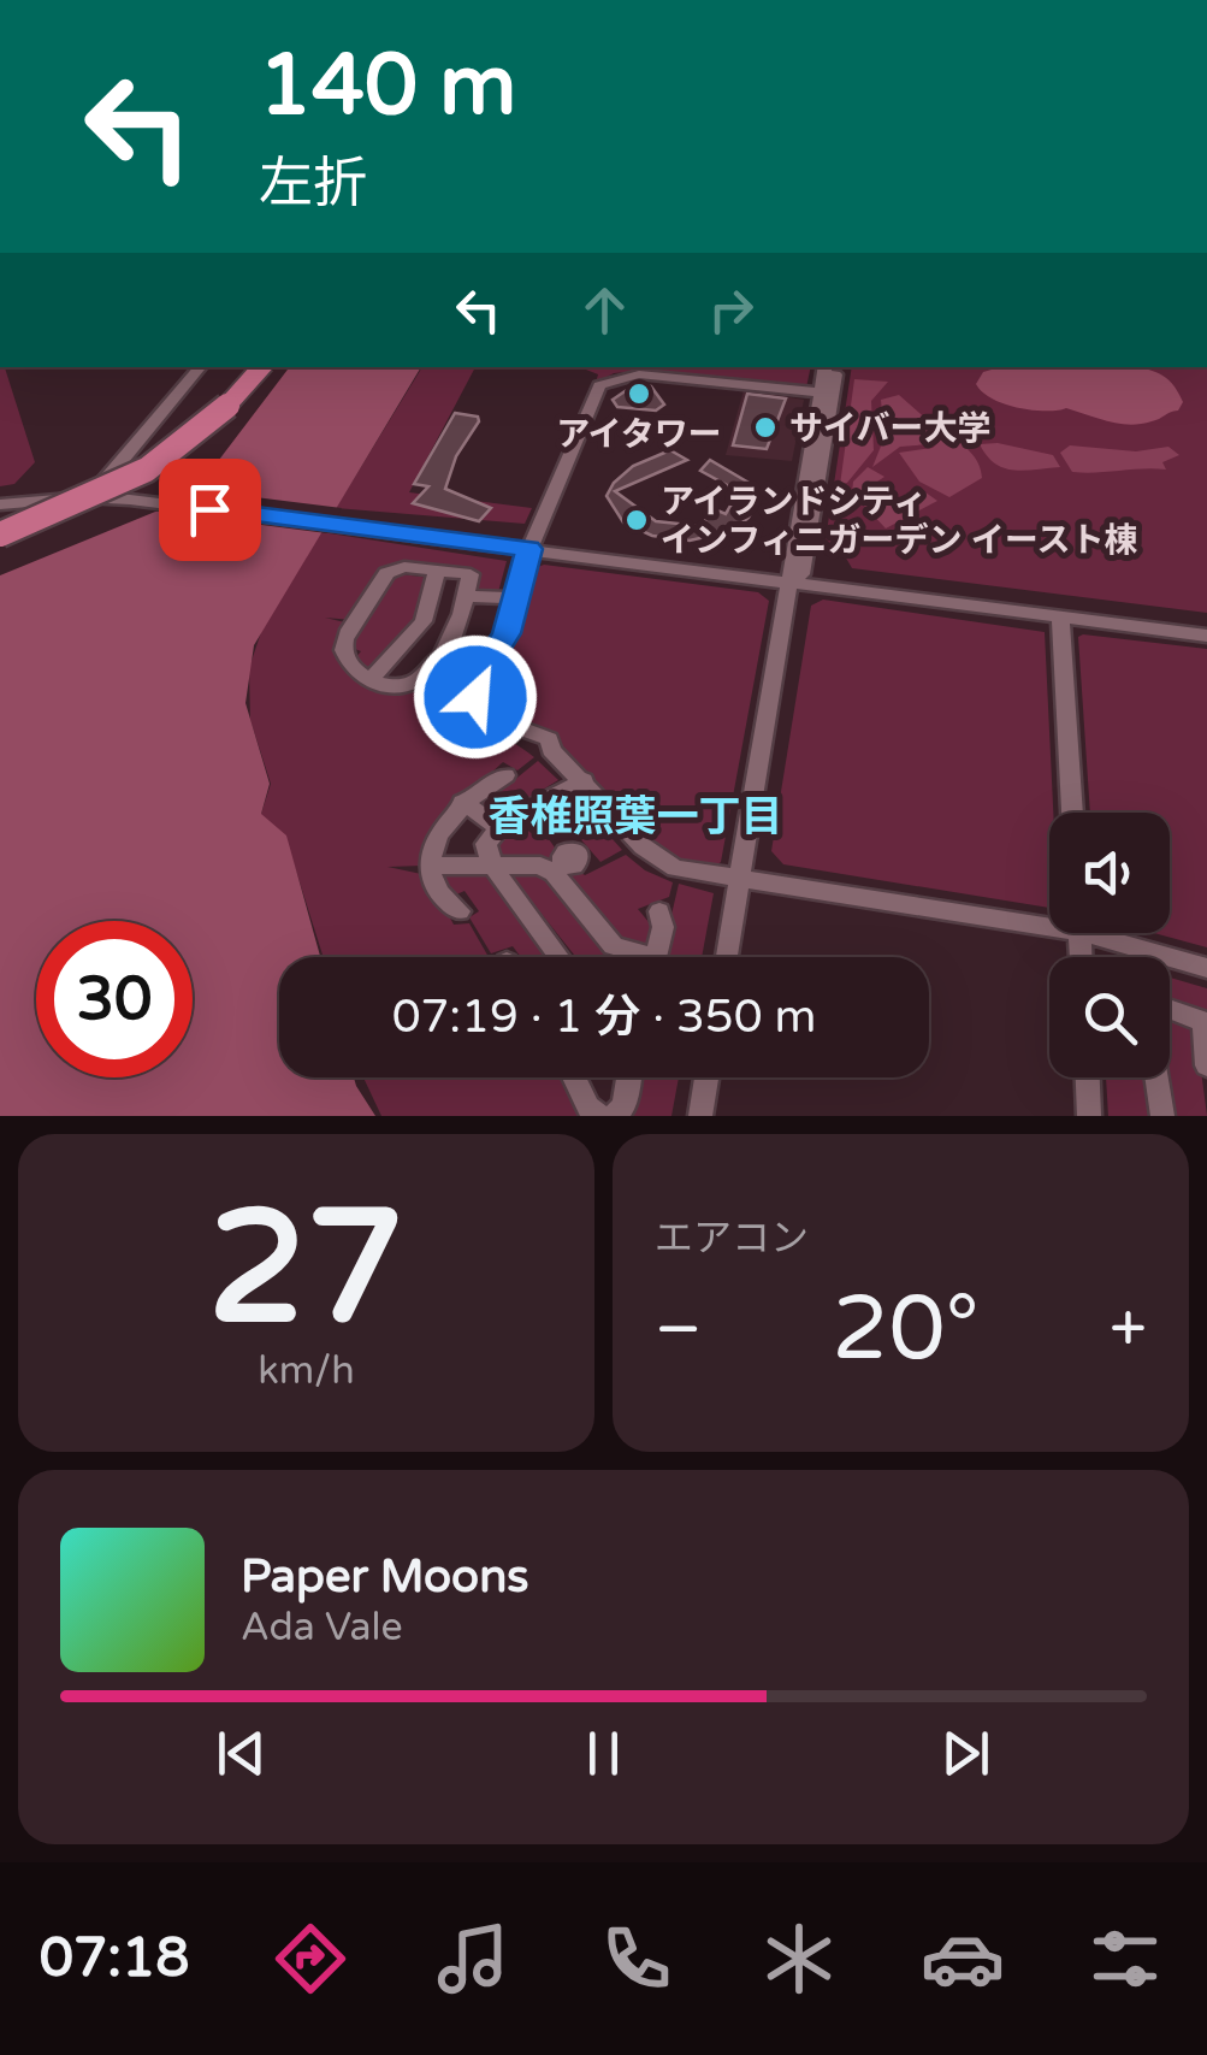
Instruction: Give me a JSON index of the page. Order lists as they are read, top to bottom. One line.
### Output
{"districts":["香椎照葉一丁目"],"places":["アイタワー","サイバー大学","アイランドシティ インフィニガーデン イースト棟"],"page":{"turn":["140 m","左折"],"limit":"30","trip":"07:19 · 1 分 · 350 m","tile":[["27","km/h"],"エアコン"],"heat":["−","20°","+"],"song":["Paper Moons","Ada Vale"],"tabs":"07:18"}}
